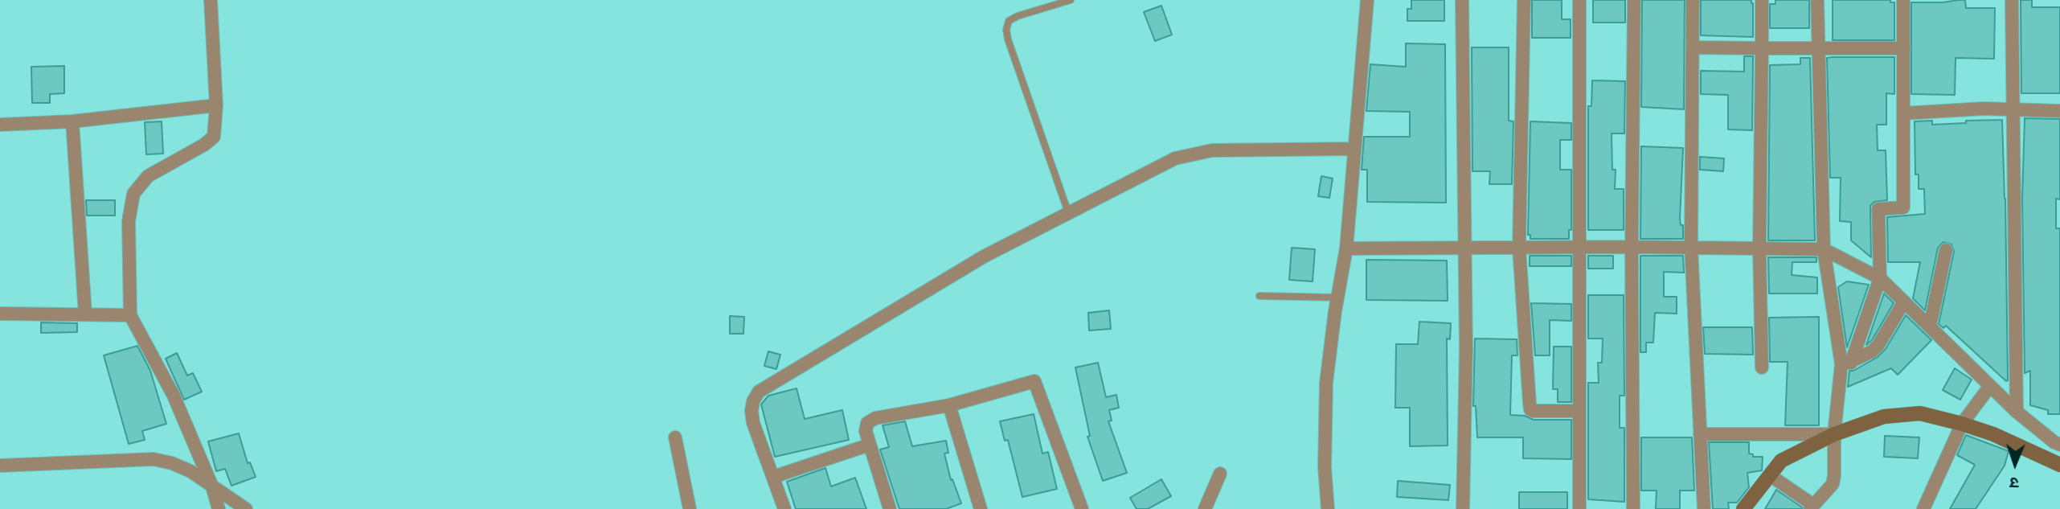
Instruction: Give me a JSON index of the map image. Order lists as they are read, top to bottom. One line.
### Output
{"north":"bottom"}
